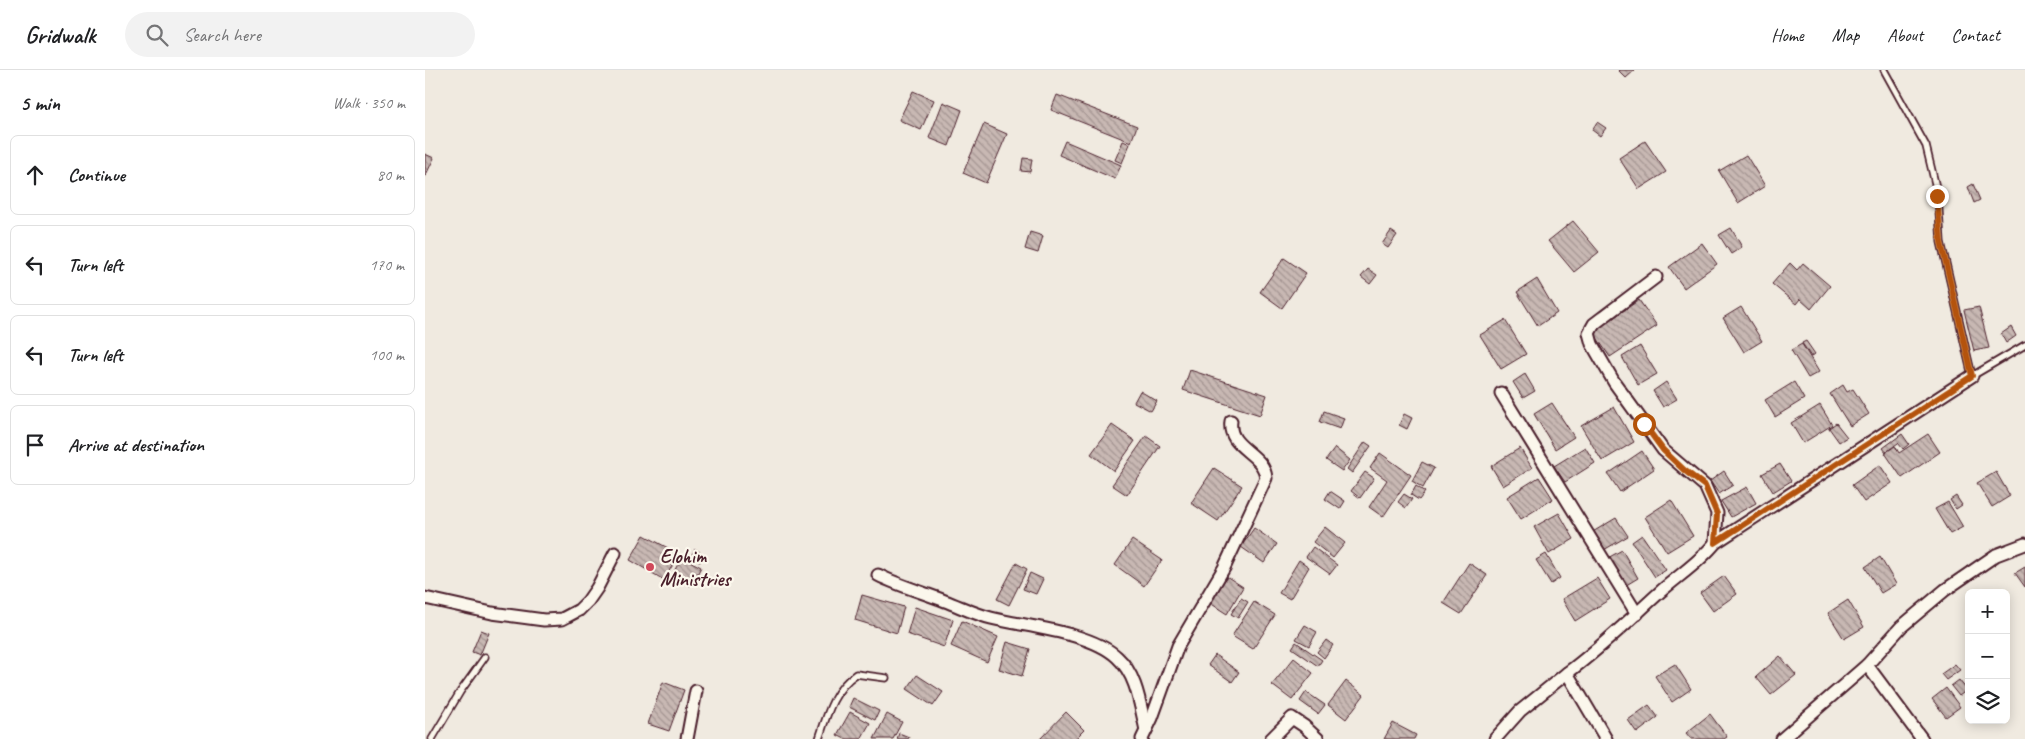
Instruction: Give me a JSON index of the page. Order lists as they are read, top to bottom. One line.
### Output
{"places":["Elohim Ministries"],"page":{"header":"Gridwalk","search":"Search here","nav":["Home","Map","About","Contact"],"heading":["5 min","Walk · 350 m"],"list":[["Continue","80 m"],["Turn left","170 m"],["Turn left","100 m"],"Arrive at destination"],"map_buttons":["+","−"]}}
